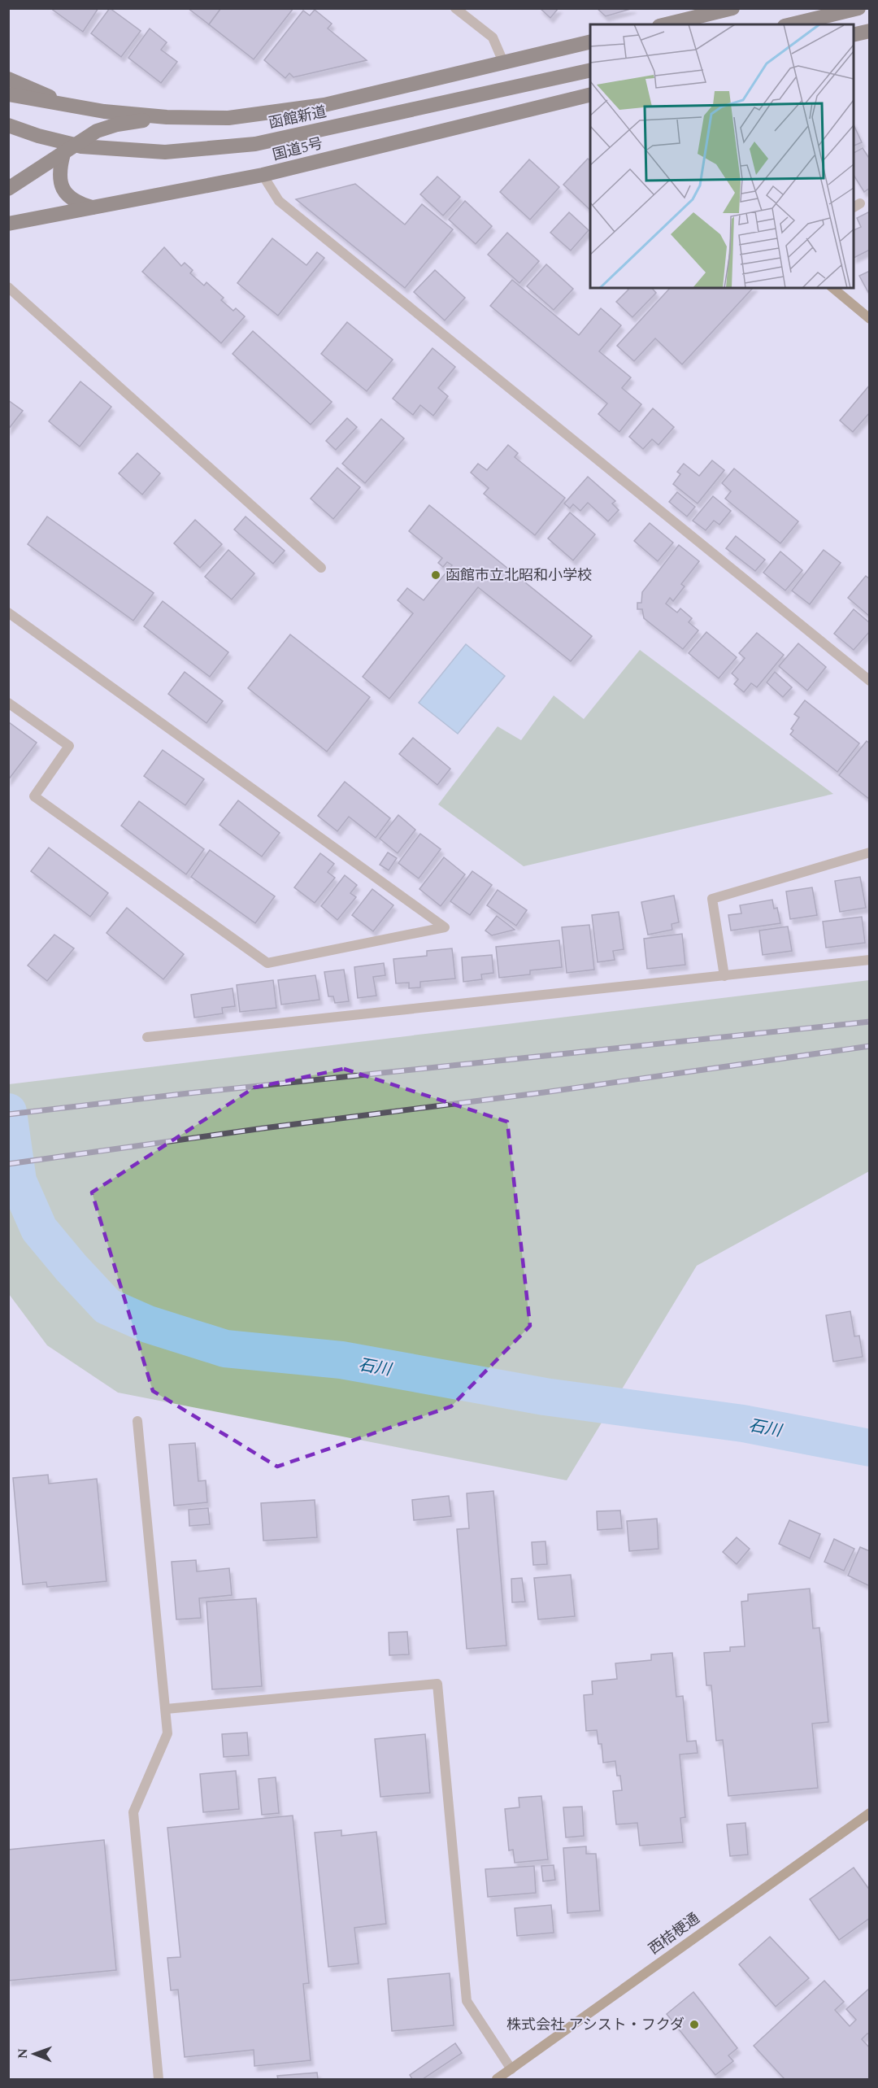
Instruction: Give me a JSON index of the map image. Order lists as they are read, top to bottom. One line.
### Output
{"streets":{"highway":["函館新道","国道5号"],"street":["西桔梗通"]},"water":["石川"],"places":["函館市立北昭和小学校","株式会社 アシスト・フクダ"],"north":"left"}
